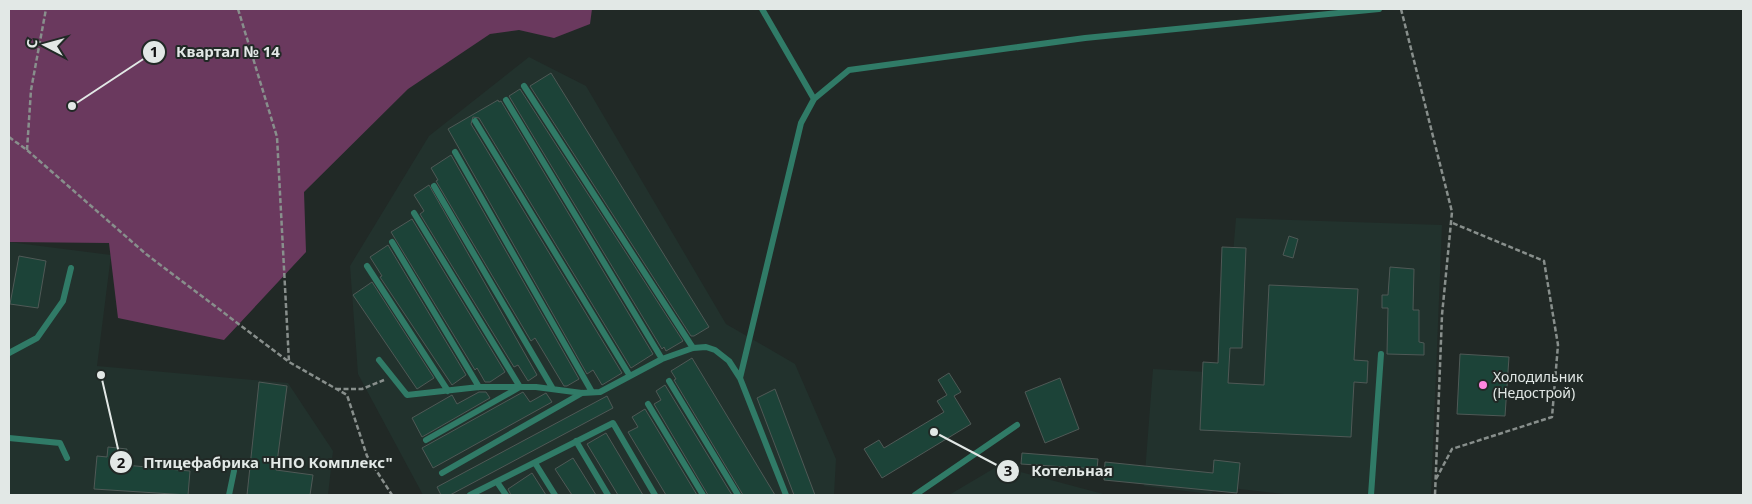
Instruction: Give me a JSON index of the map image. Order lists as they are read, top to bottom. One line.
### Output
{"places":["Квартал № 14","Птицефабрика \"НПО Комплекс\"","Холодильник (Недострой)","Котельная"],"north":"left"}
